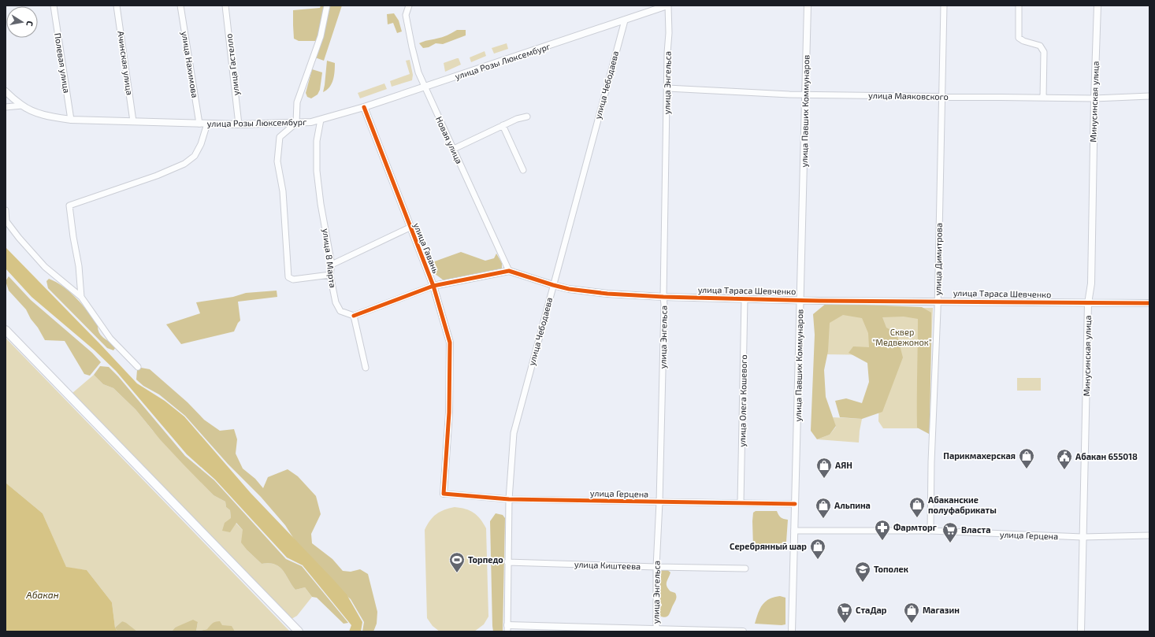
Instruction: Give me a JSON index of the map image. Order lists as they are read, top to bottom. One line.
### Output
{"streets":{"street":["улица Розы Люксембург","Полевая улица","Ачинская улица","улица Нахимова","улица Гастелло","улица Энгельса","улица Чебодаева","улица Маяковского","Минусинская улица","улица Павших Коммунаров","Новая улица","улица Гавань","улица 8 Марта","улица Димитрова","улица Тараса Шевченко","улица Олега Кошевого","улица Герцена","улица Киштеева"]},"crossings":[["улица Розы Люксембург","Полевая улица"],["улица Розы Люксембург","Ачинская улица"],["улица Розы Люксембург","улица Нахимова"],["улица Розы Люксембург","улица Гастелло"],["улица Розы Люксембург","улица Энгельса"],["улица Розы Люксембург","улица Чебодаева"],["улица Розы Люксембург","Новая улица"],["улица Розы Люксембург","улица Гавань"],["улица Розы Люксембург","улица 8 Марта"],["улица Энгельса","улица Маяковского"],["улица Энгельса","улица Тараса Шевченко"],["улица Энгельса","улица Герцена"],["улица Энгельса","улица Киштеева"],["улица Чебодаева","улица Тараса Шевченко"],["улица Чебодаева","улица Герцена"],["улица Чебодаева","улица Киштеева"],["улица Маяковского","Минусинская улица"],["улица Маяковского","улица Павших Коммунаров"],["улица Маяковского","улица Димитрова"],["Минусинская улица","улица Тараса Шевченко"],["Минусинская улица","улица Герцена"],["улица Павших Коммунаров","улица Тараса Шевченко"],["улица Павших Коммунаров","улица Герцена"],["Новая улица","улица Тараса Шевченко"],["улица Гавань","улица Тараса Шевченко"],["улица Гавань","улица Герцена"],["улица 8 Марта","улица Тараса Шевченко"],["улица Димитрова","улица Тараса Шевченко"],["улица Димитрова","улица Герцена"],["улица Тараса Шевченко","улица Олега Кошевого"],["улица Олега Кошевого","улица Герцена"]],"water":["Абакан"],"parks":["Сквер \"Медвежонок\""],"places":{"shop":["Парикмахерская","АЯН","Абаканские полуфабрикаты","Альпина","Серебрянный шар","Магазин"],"public building":["Абакан 655018"],"pharmacy":["Фармторг"],"supermarket":["Власта","СтаДар"],"sports":["Торпедо"],"school or university":["Тополек"]},"north":"right"}
